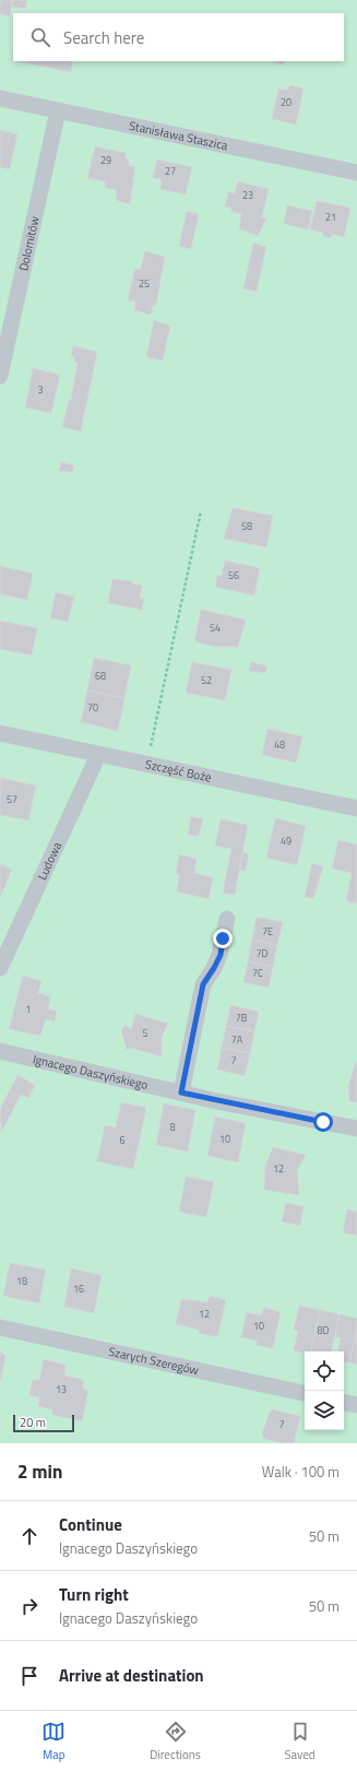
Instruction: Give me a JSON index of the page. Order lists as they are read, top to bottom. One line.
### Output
{"streets":{"street":["Stanisława Staszica","Dolomitów","Szczęść Boże","Ludowa","Ignacego Daszyńskiego","Szarych Szeregów"]},"crossings":[["Stanisława Staszica","Dolomitów"],["Szczęść Boże","Ludowa"]],"house_numbers":["20","29","27","23","21","25","3","58","56","54","68","52","70","48","57","49","7E","7D","7C","1","7B","5","7A","7","8","10","6","12","18","16","12","10","8D","13","7"],"scale_bar":"20 m","page":{"search":"Search here","scale":"20 m","heading":["2 min","Walk · 100 m"],"list":[["Continue","Ignacego Daszyńskiego","50 m"],["Turn right","Ignacego Daszyńskiego","50 m"],"Arrive at destination"],"nav":["Map","Directions","Saved"]}}
